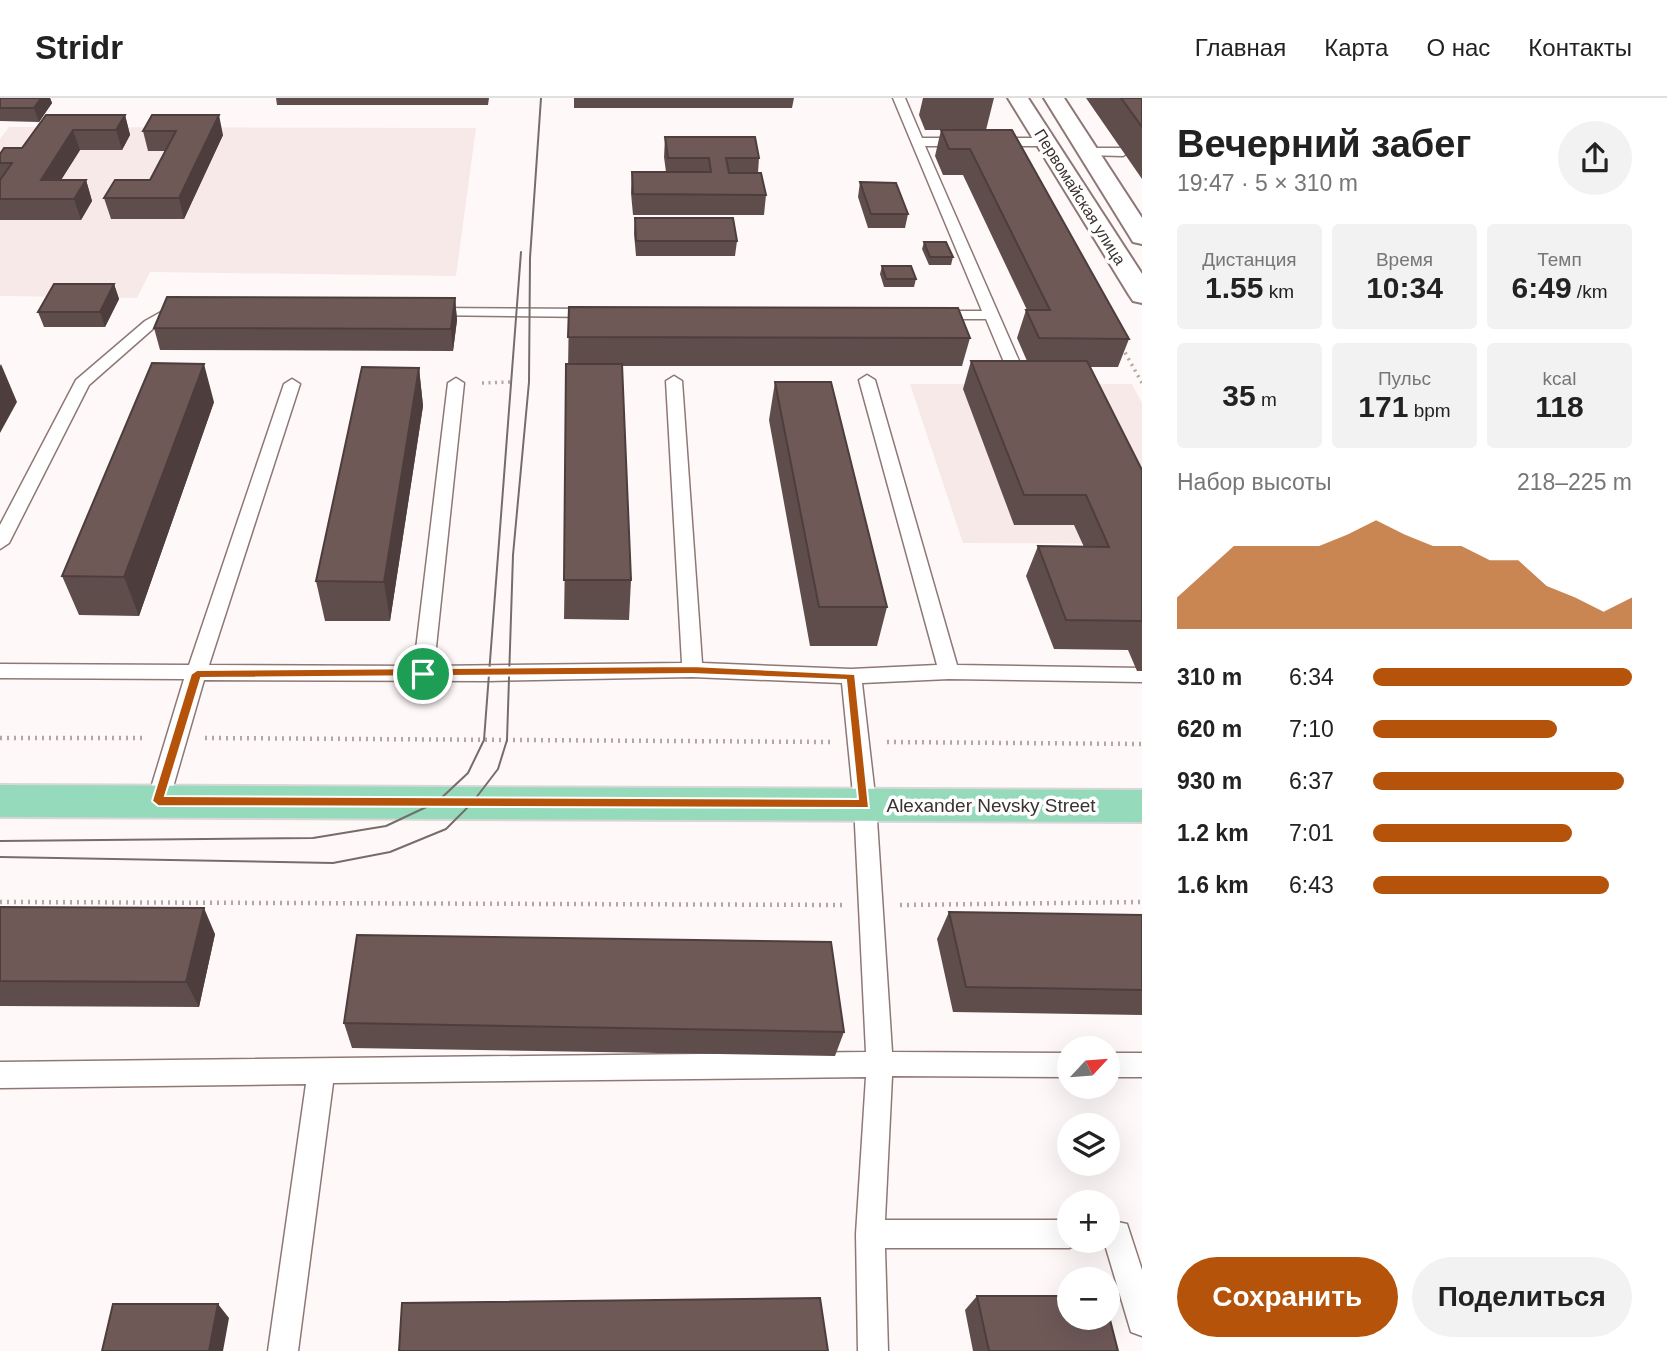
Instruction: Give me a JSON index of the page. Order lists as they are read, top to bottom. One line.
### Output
{"streets":{"main road":["Первомайская улица","Alexander Nevsky Street"]},"north":"top right","page":{"header":"Stridr","nav":["Главная","Карта","О нас","Контакты"],"heading":["Вечерний забег","19:47 · 5 × 310 m"],"stats":[["Дистанция","1.55 km"],["Время","10:34"],["Темп","6:49 /km"],["35 m"],["Пульс","171 bpm"],["kcal","118"]],"chart":["Набор высоты","218–225 m"],"list":[{"name":"310 m","note":"6:34"},{"name":"620 m","note":"7:10"},{"name":"930 m","note":"6:37"},{"name":"1.2 km","note":"7:01"},{"name":"1.6 km","note":"6:43"}],"map_buttons":["+","−"],"buttons":["Сохранить","Поделиться"]}}
